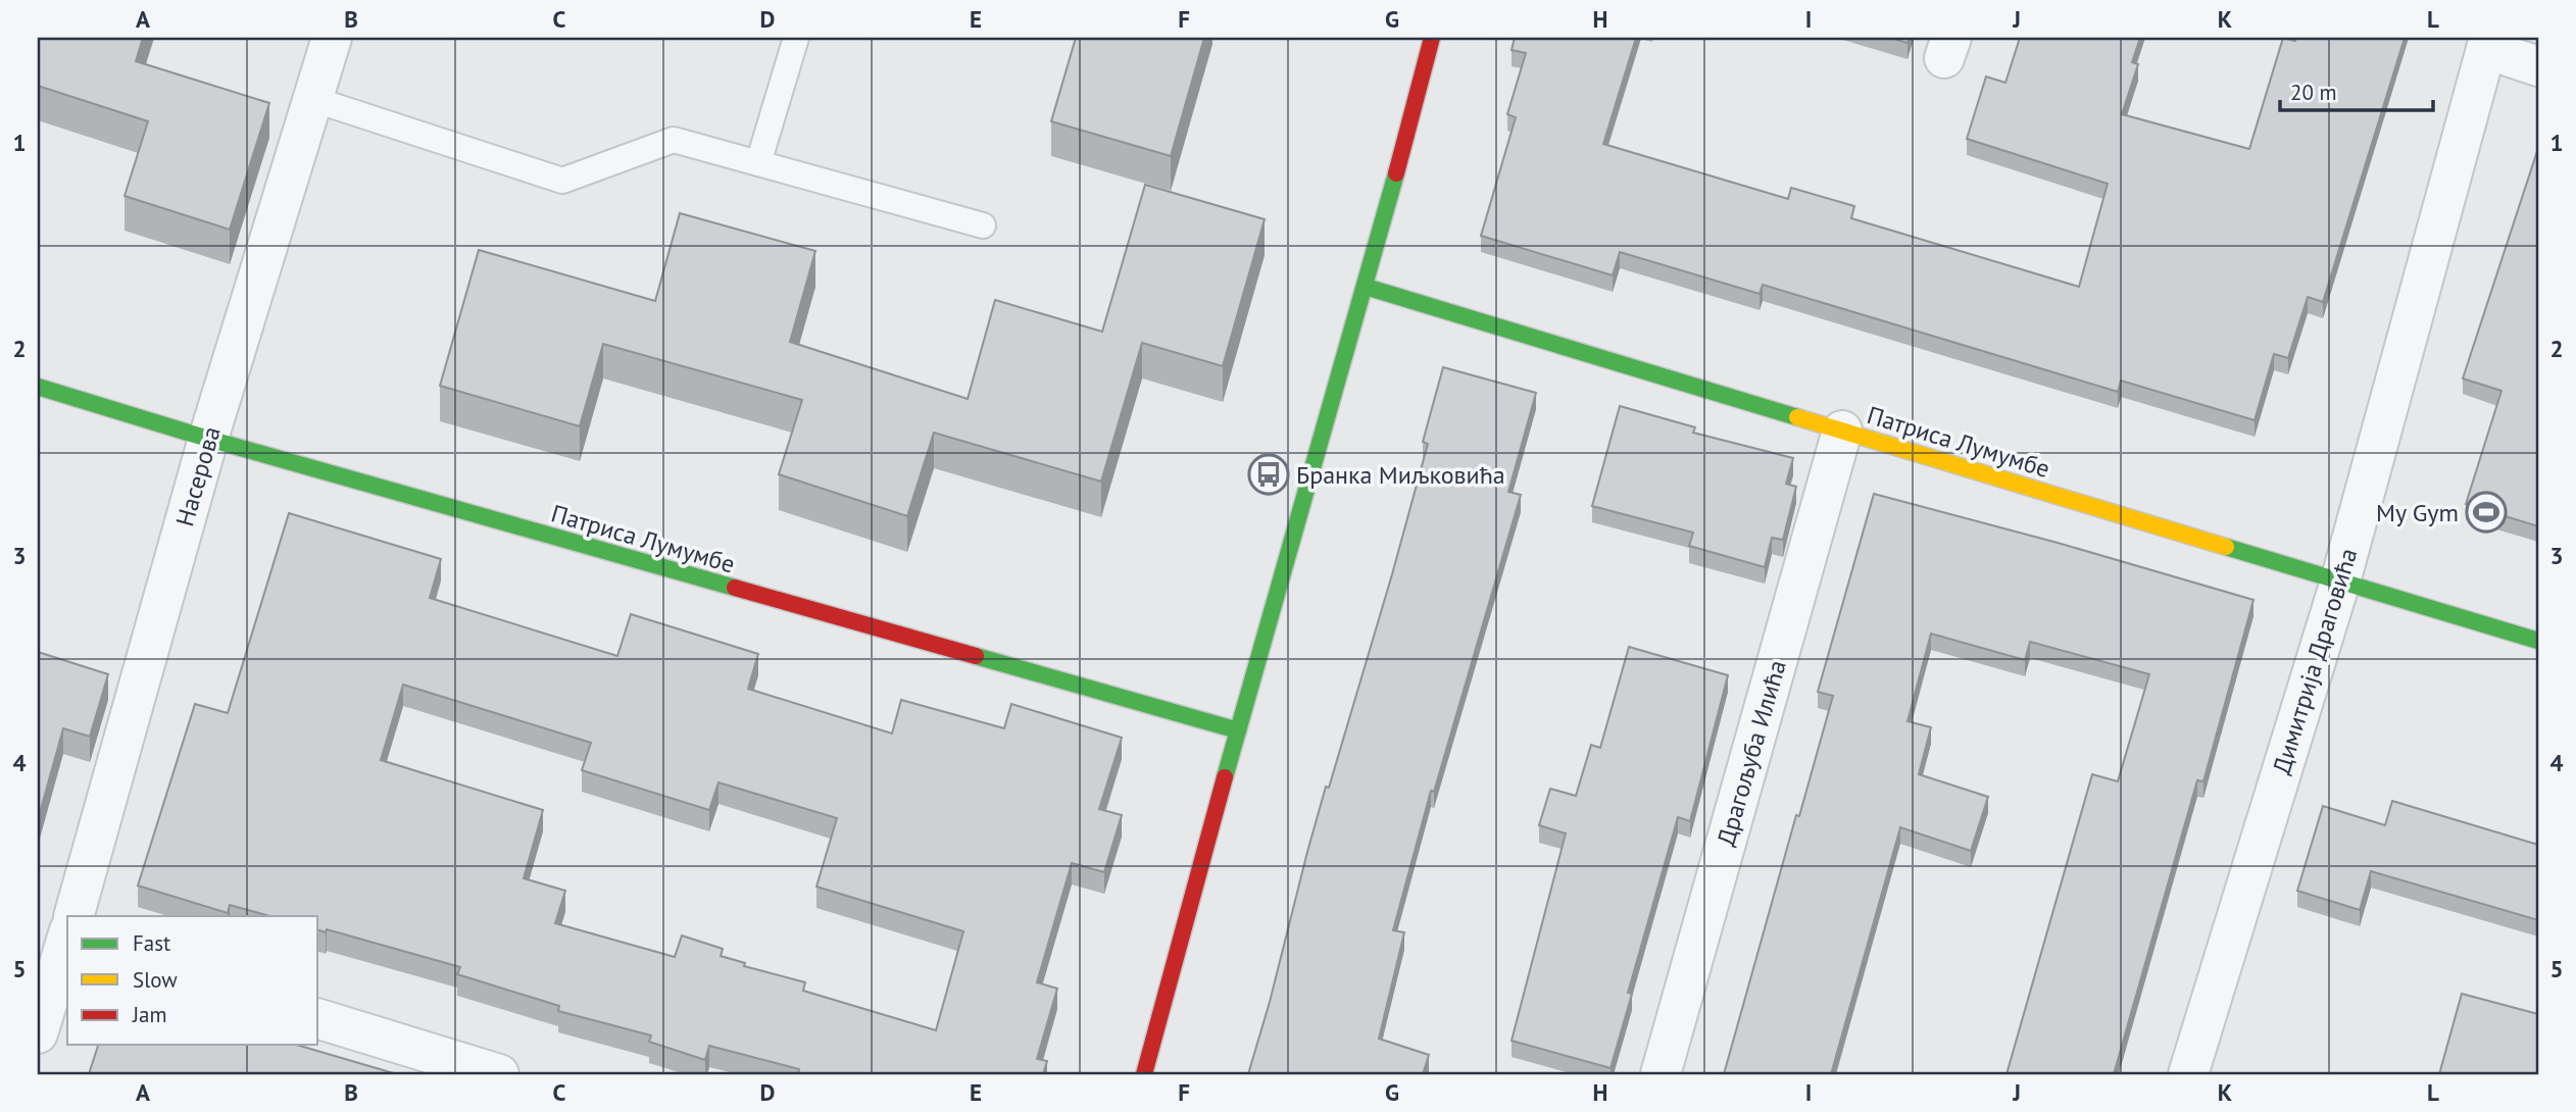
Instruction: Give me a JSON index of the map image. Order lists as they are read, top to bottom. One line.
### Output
{"streets":{"street":["Патриса Лумумбе","Насерова","Димитрија Драговића","Драгољуба Илића"]},"crossings":[["Патриса Лумумбе","Насерова"],["Патриса Лумумбе","Димитрија Драговића"],["Патриса Лумумбе","Драгољуба Илића"]],"places":{"bus stop":["Бранка Миљковића"],"sports":["My Gym"]},"legend":["Fast","Slow","Jam"],"scale_bar":"20 m","grid":{"columns":["A","B","C","D","E","F","G","H","I","J","K","L"],"rows":["1","2","3","4","5"]}}
